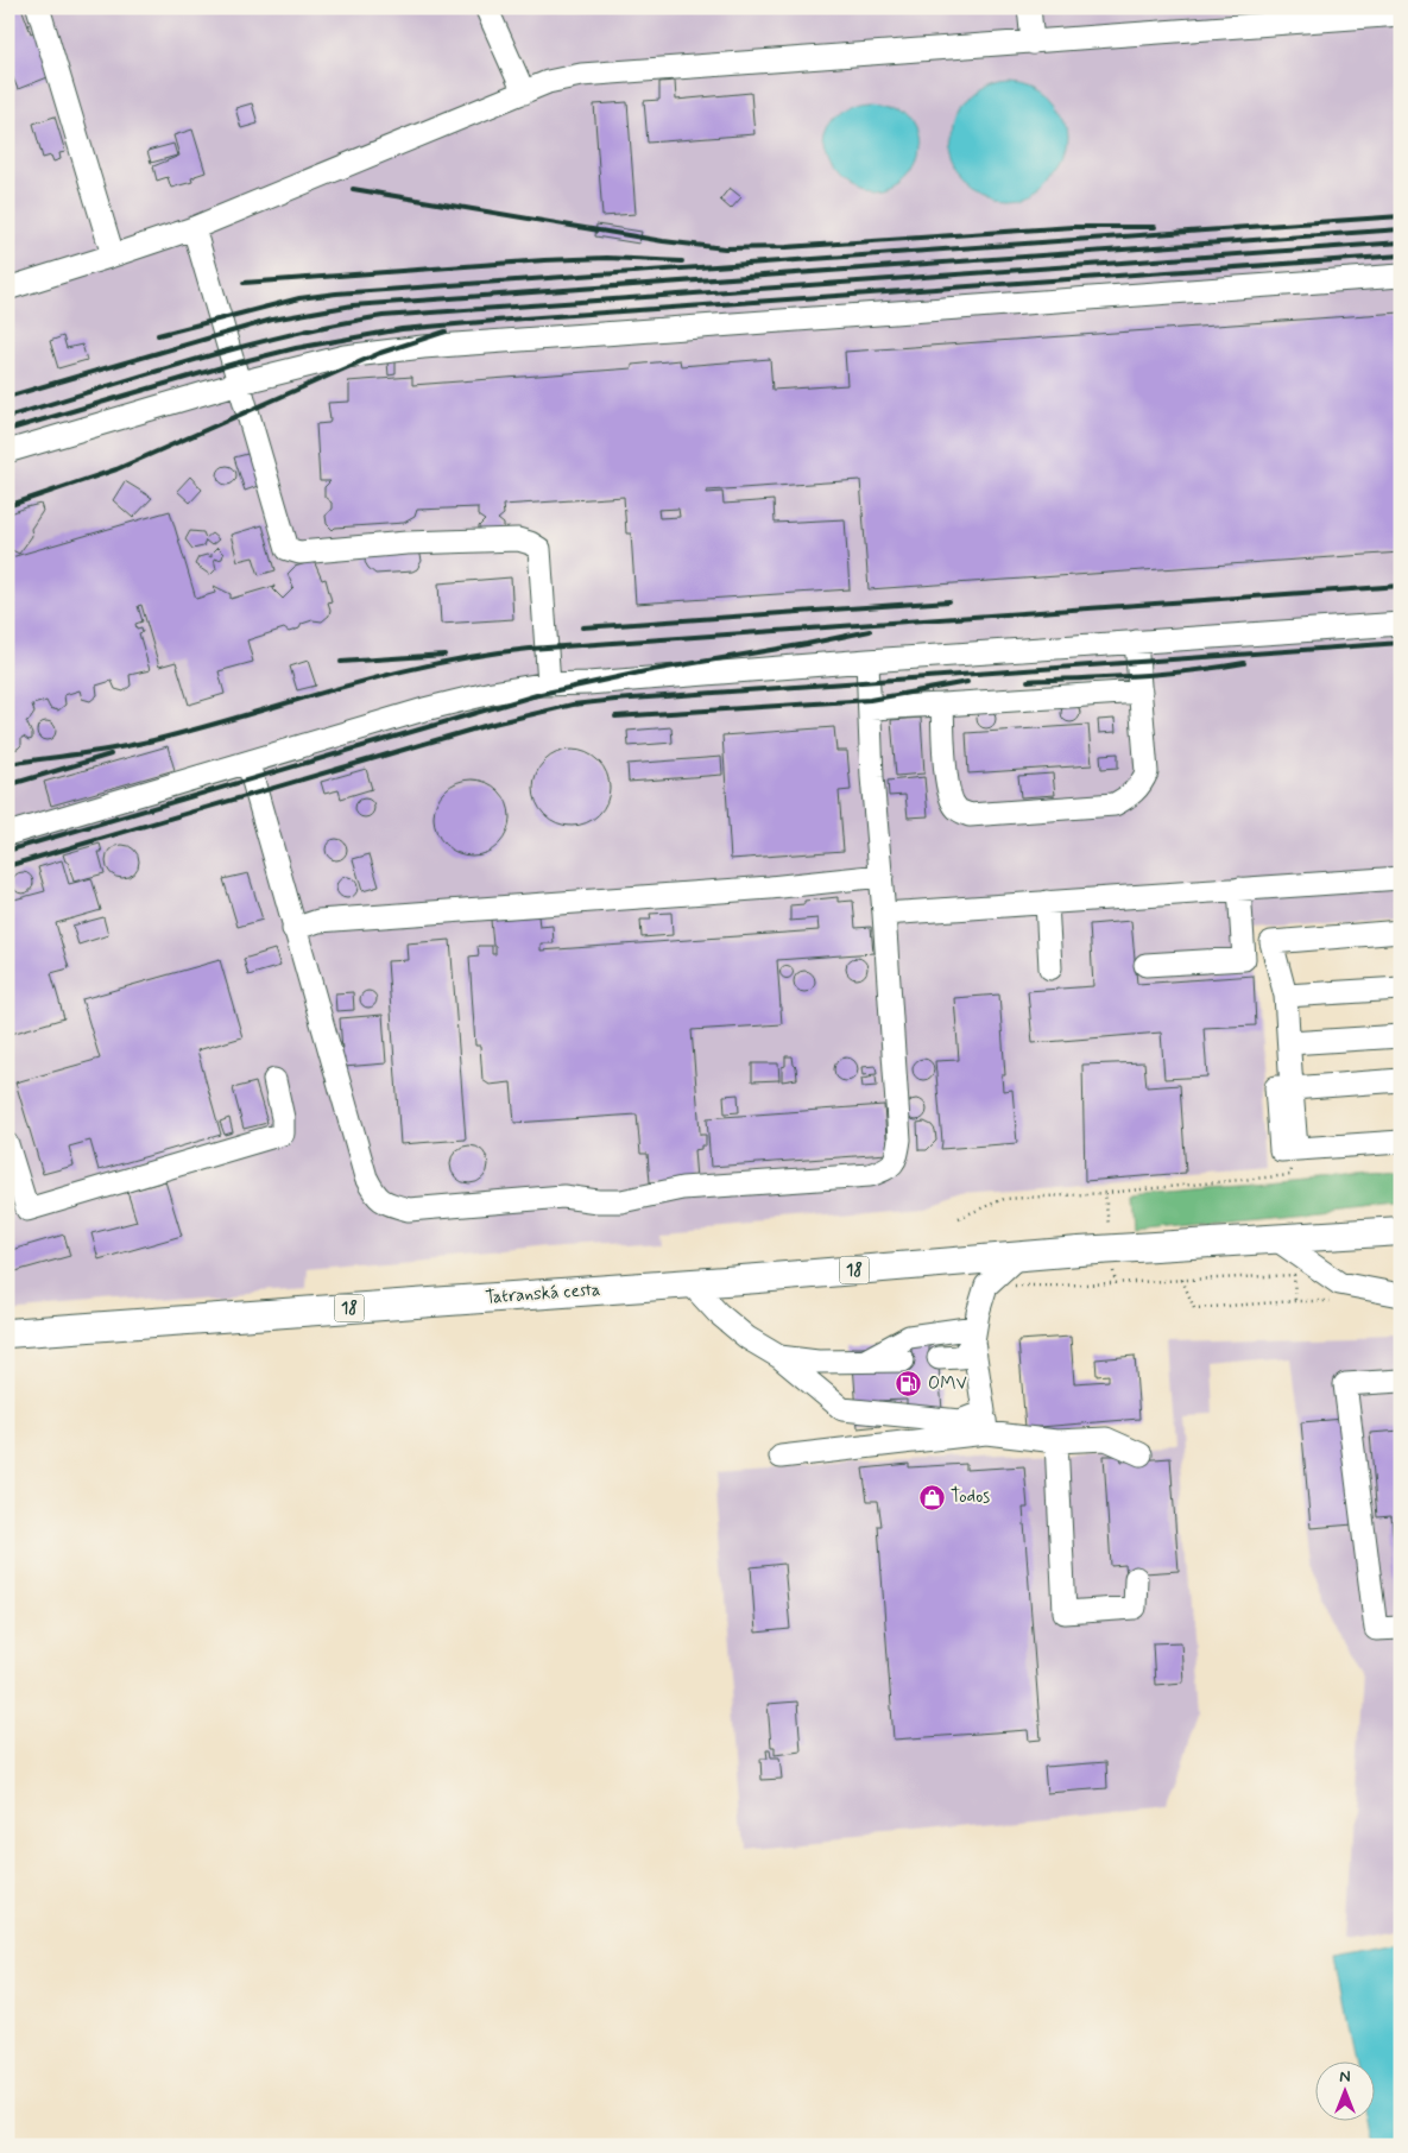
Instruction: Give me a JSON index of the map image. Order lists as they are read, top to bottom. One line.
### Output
{"streets":{"main road":["18","Tatranská cesta"]},"crossings":[["18","Tatranská cesta"]],"places":{"fuel station":["OMV"],"shop":["Todos"]},"north":"top"}
